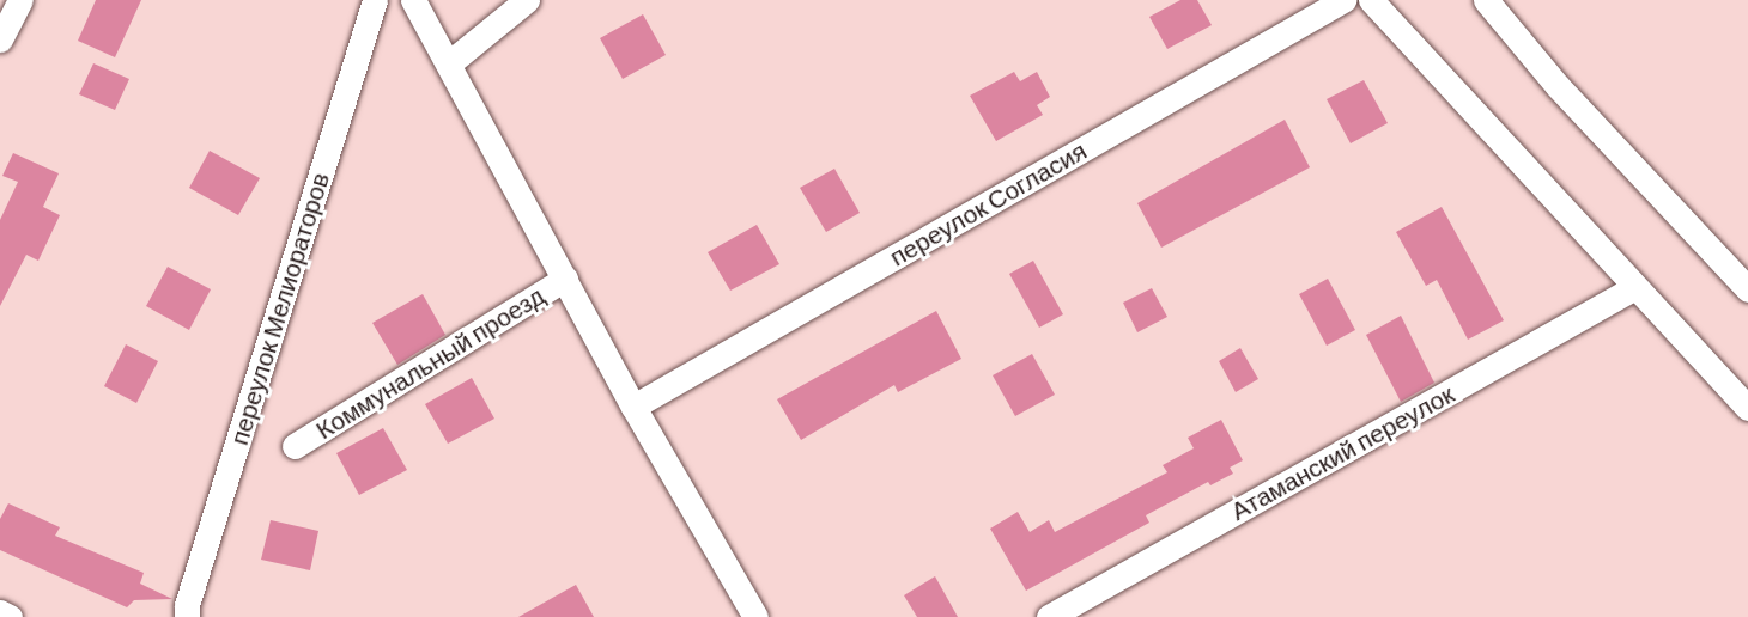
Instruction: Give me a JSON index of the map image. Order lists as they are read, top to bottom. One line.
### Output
{"streets":{"street":["переулок Согласия","переулок Мелиораторов","Коммунальный проезд","Атаманский переулок"]}}
